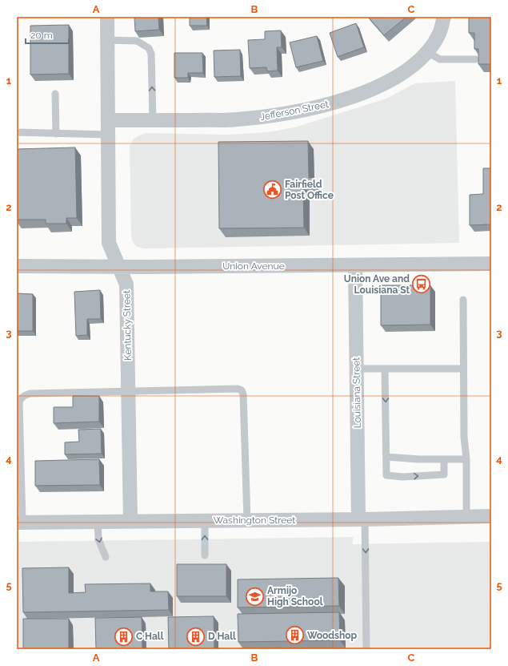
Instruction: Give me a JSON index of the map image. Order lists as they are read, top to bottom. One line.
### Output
{"streets":{"street":["Jefferson Street","Union Avenue","Kentucky Street","Louisiana Street","Washington Street"]},"crossings":[["Jefferson Street","Kentucky Street"],["Union Avenue","Kentucky Street"],["Union Avenue","Louisiana Street"],["Kentucky Street","Washington Street"],["Louisiana Street","Washington Street"]],"places":{"public building":["Fairfield Post Office"],"bus stop":["Union Ave and Louisiana St"],"school or university":["Armijo High School"],"building":["Woodshop","C Hall","D Hall"]},"scale_bar":"20 m","grid":{"columns":["A","B","C"],"rows":["1","2","3","4","5"]}}
